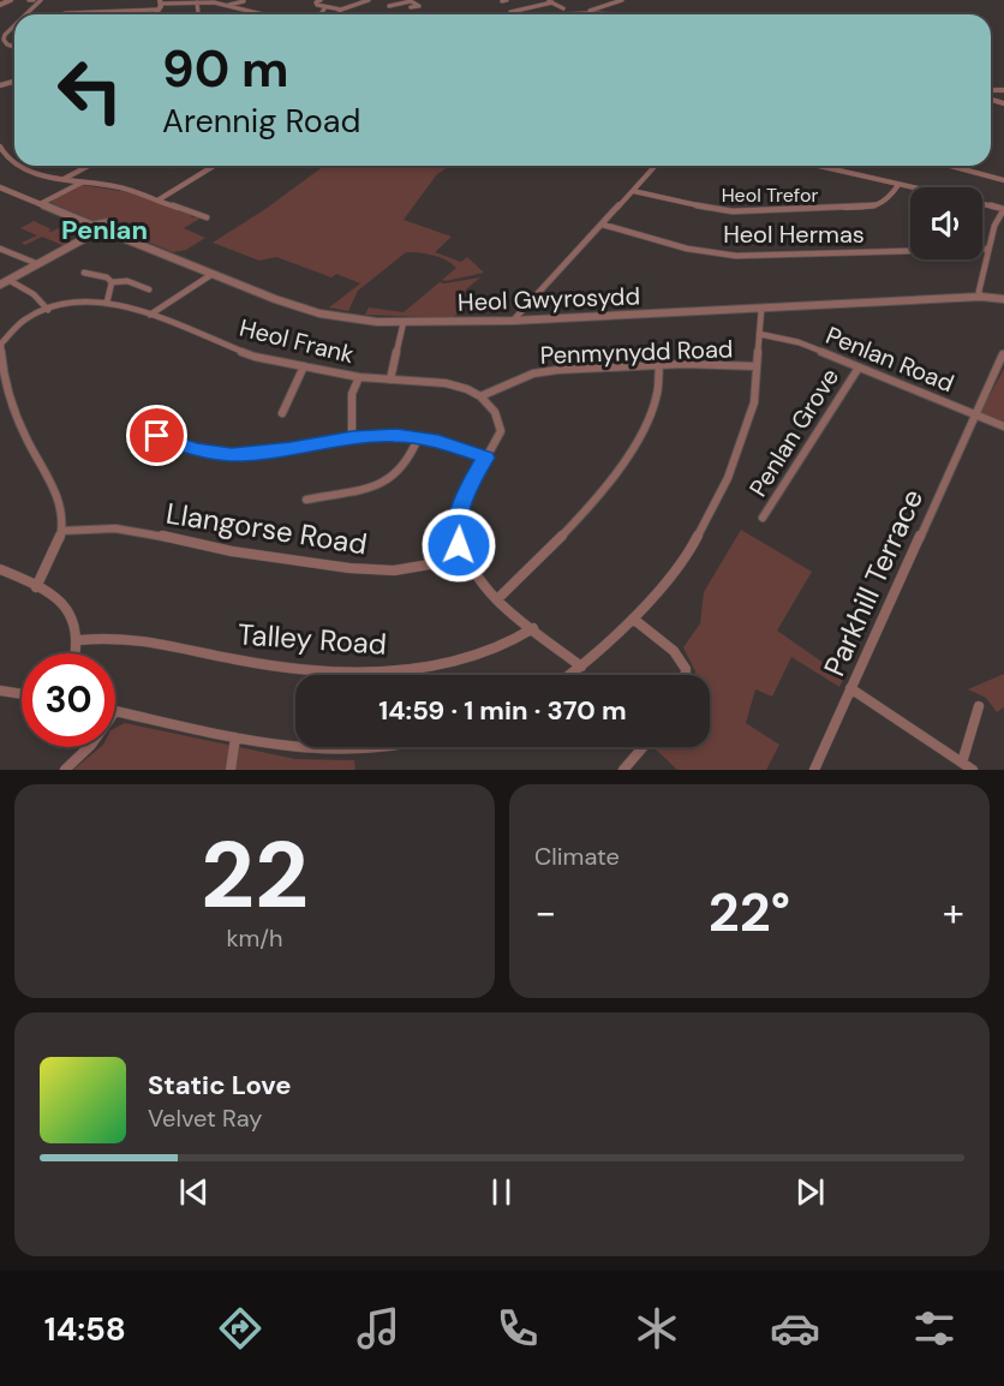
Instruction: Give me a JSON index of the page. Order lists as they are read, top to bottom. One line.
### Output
{"streets":{"street":["Heol Trefor","Heol Hermas","Heol Gwyrosydd","Heol Frank","Penmynydd Road","Penlan Road","Penlan Grove","Llangorse Road","Parkhill Terrace","Talley Road"]},"crossings":[["Heol Frank","Penmynydd Road"],["Heol Frank","Llangorse Road"],["Penlan Road","Penlan Grove"],["Penlan Road","Parkhill Terrace"]],"districts":["Penlan"],"page":{"turn":["90 m","Arennig Road"],"limit":"30","trip":"14:59 · 1 min · 370 m","tile":[["22","km/h"],"Climate"],"heat":["−","22°","+"],"song":["Static Love","Velvet Ray"],"tabs":"14:58"}}
